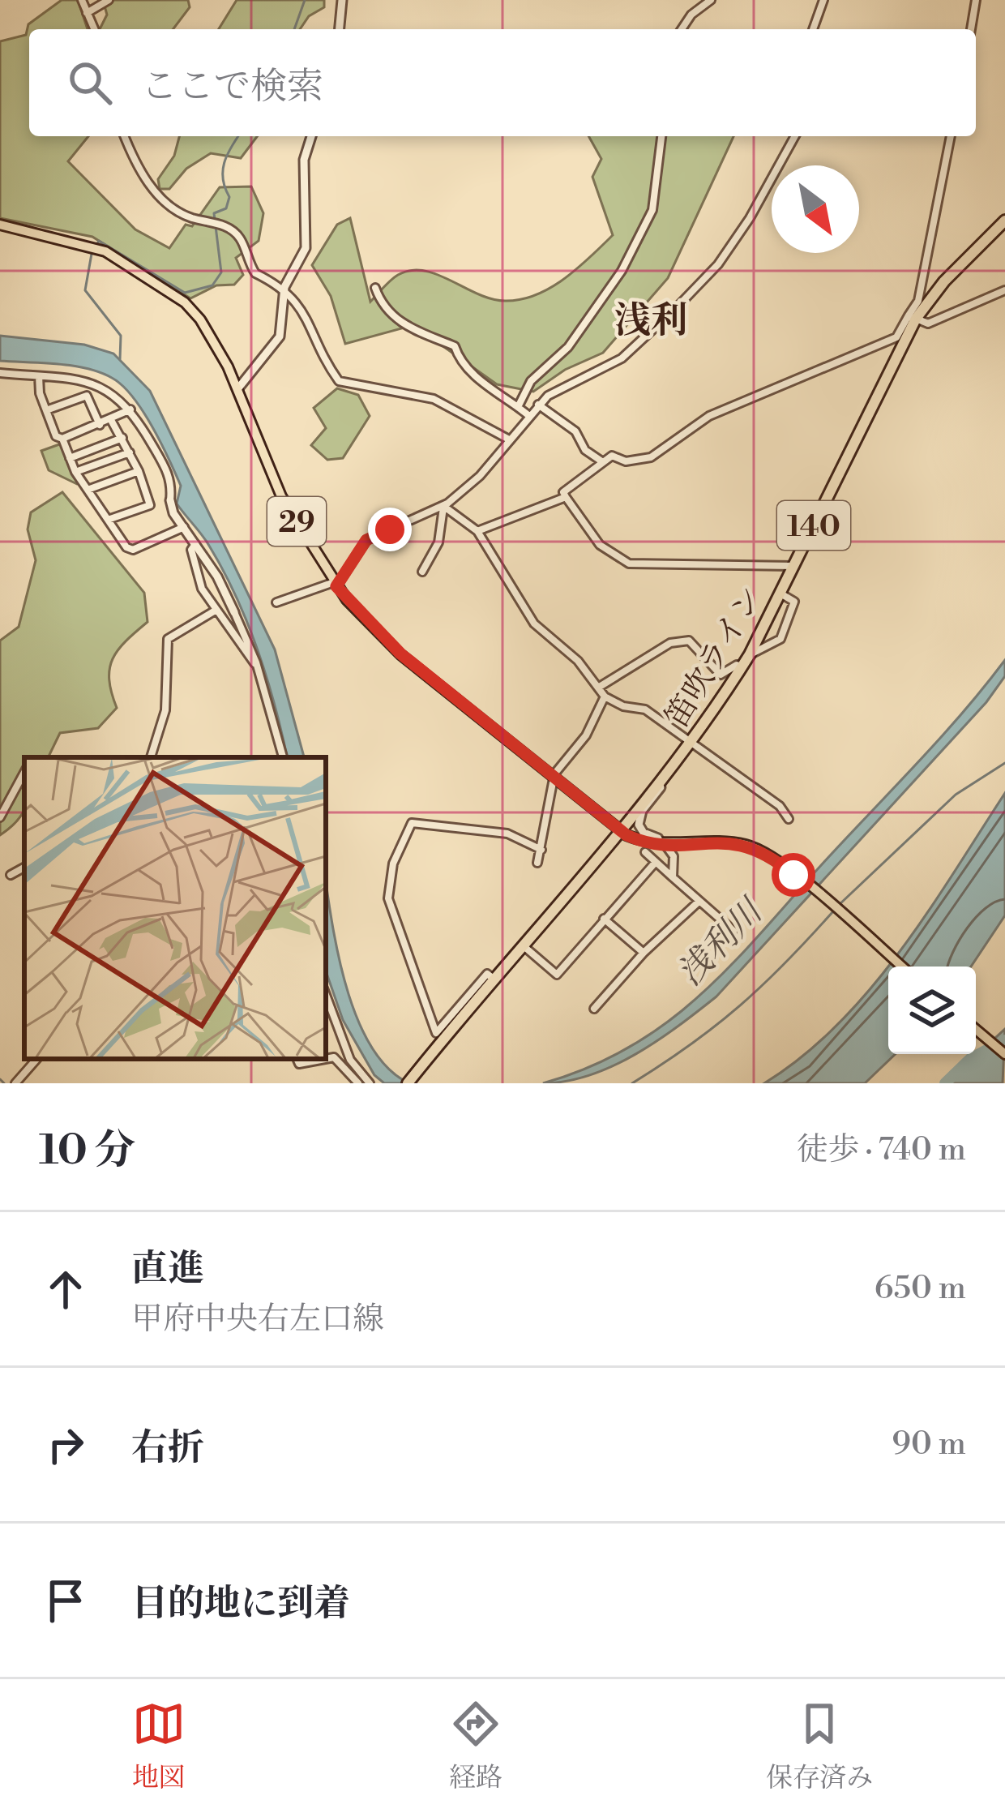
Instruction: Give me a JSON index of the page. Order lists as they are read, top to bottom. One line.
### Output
{"streets":{"highway":["140","笛吹ライン"],"main road":["29"]},"crossings":[["29","笛吹ライン"]],"districts":["浅利"],"water":["浅利川"],"north":"bottom right","page":{"search":"ここで検索","heading":["10 分","徒歩 · 740 m"],"list":[["直進","甲府中央右左口線","650 m"],["右折","90 m"],"目的地に到着"],"nav":["地図","経路","保存済み"]}}
